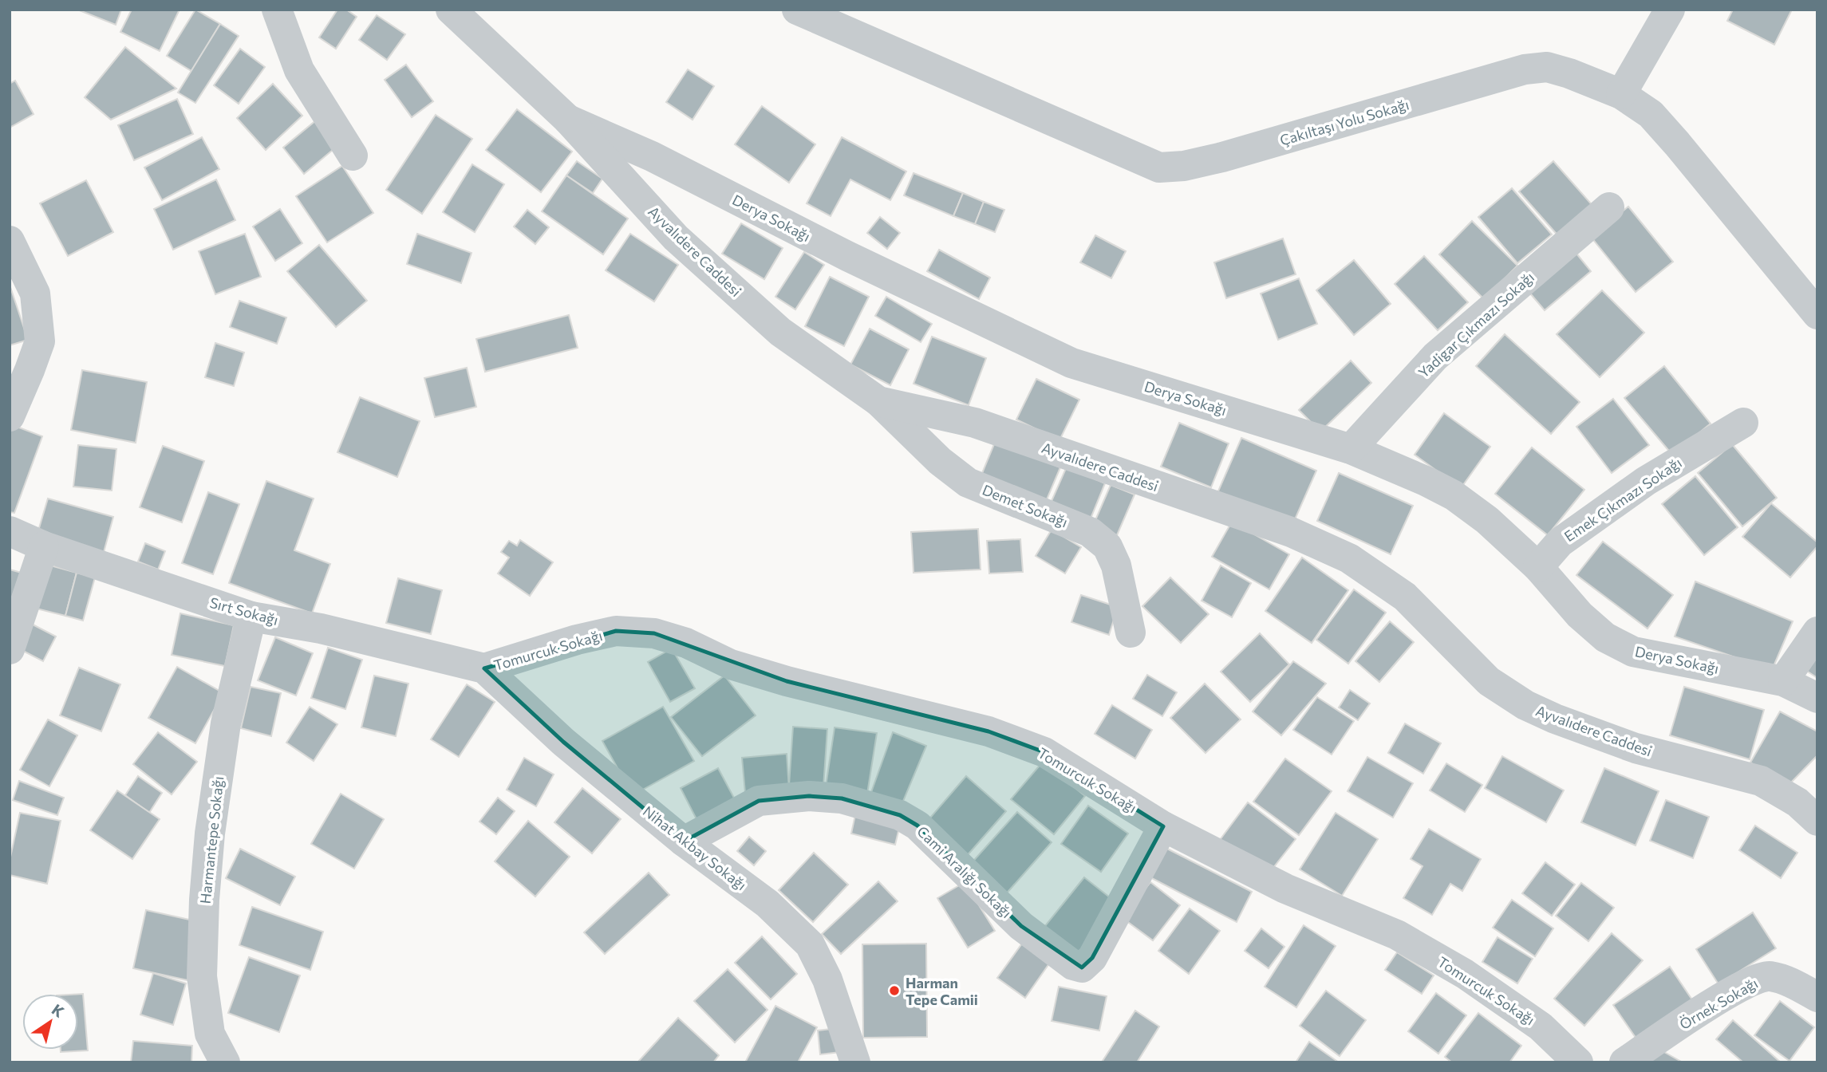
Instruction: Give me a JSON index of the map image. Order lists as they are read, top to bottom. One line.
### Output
{"streets":{"street":["Çakıltaşı Yolu Sokağı","Derya Sokağı","Ayvalıdere Caddesi","Yadigar Çıkmazı Sokağı","Emek Çıkmazı Sokağı","Demet Sokağı","Sırt Sokağı","Tomurcuk Sokağı","Harmantepe Sokağı","Nihat Akbay Sokağı","Cami Aralığı Sokağı","Örnek Sokağı"]},"crossings":[["Derya Sokağı","Ayvalıdere Caddesi"],["Derya Sokağı","Yadigar Çıkmazı Sokağı"],["Derya Sokağı","Emek Çıkmazı Sokağı"],["Ayvalıdere Caddesi","Demet Sokağı"],["Sırt Sokağı","Tomurcuk Sokağı"],["Sırt Sokağı","Harmantepe Sokağı"],["Sırt Sokağı","Nihat Akbay Sokağı"],["Tomurcuk Sokağı","Nihat Akbay Sokağı"],["Tomurcuk Sokağı","Cami Aralığı Sokağı"],["Nihat Akbay Sokağı","Cami Aralığı Sokağı"]],"places":["Harman Tepe Camii"],"north":"top right"}
